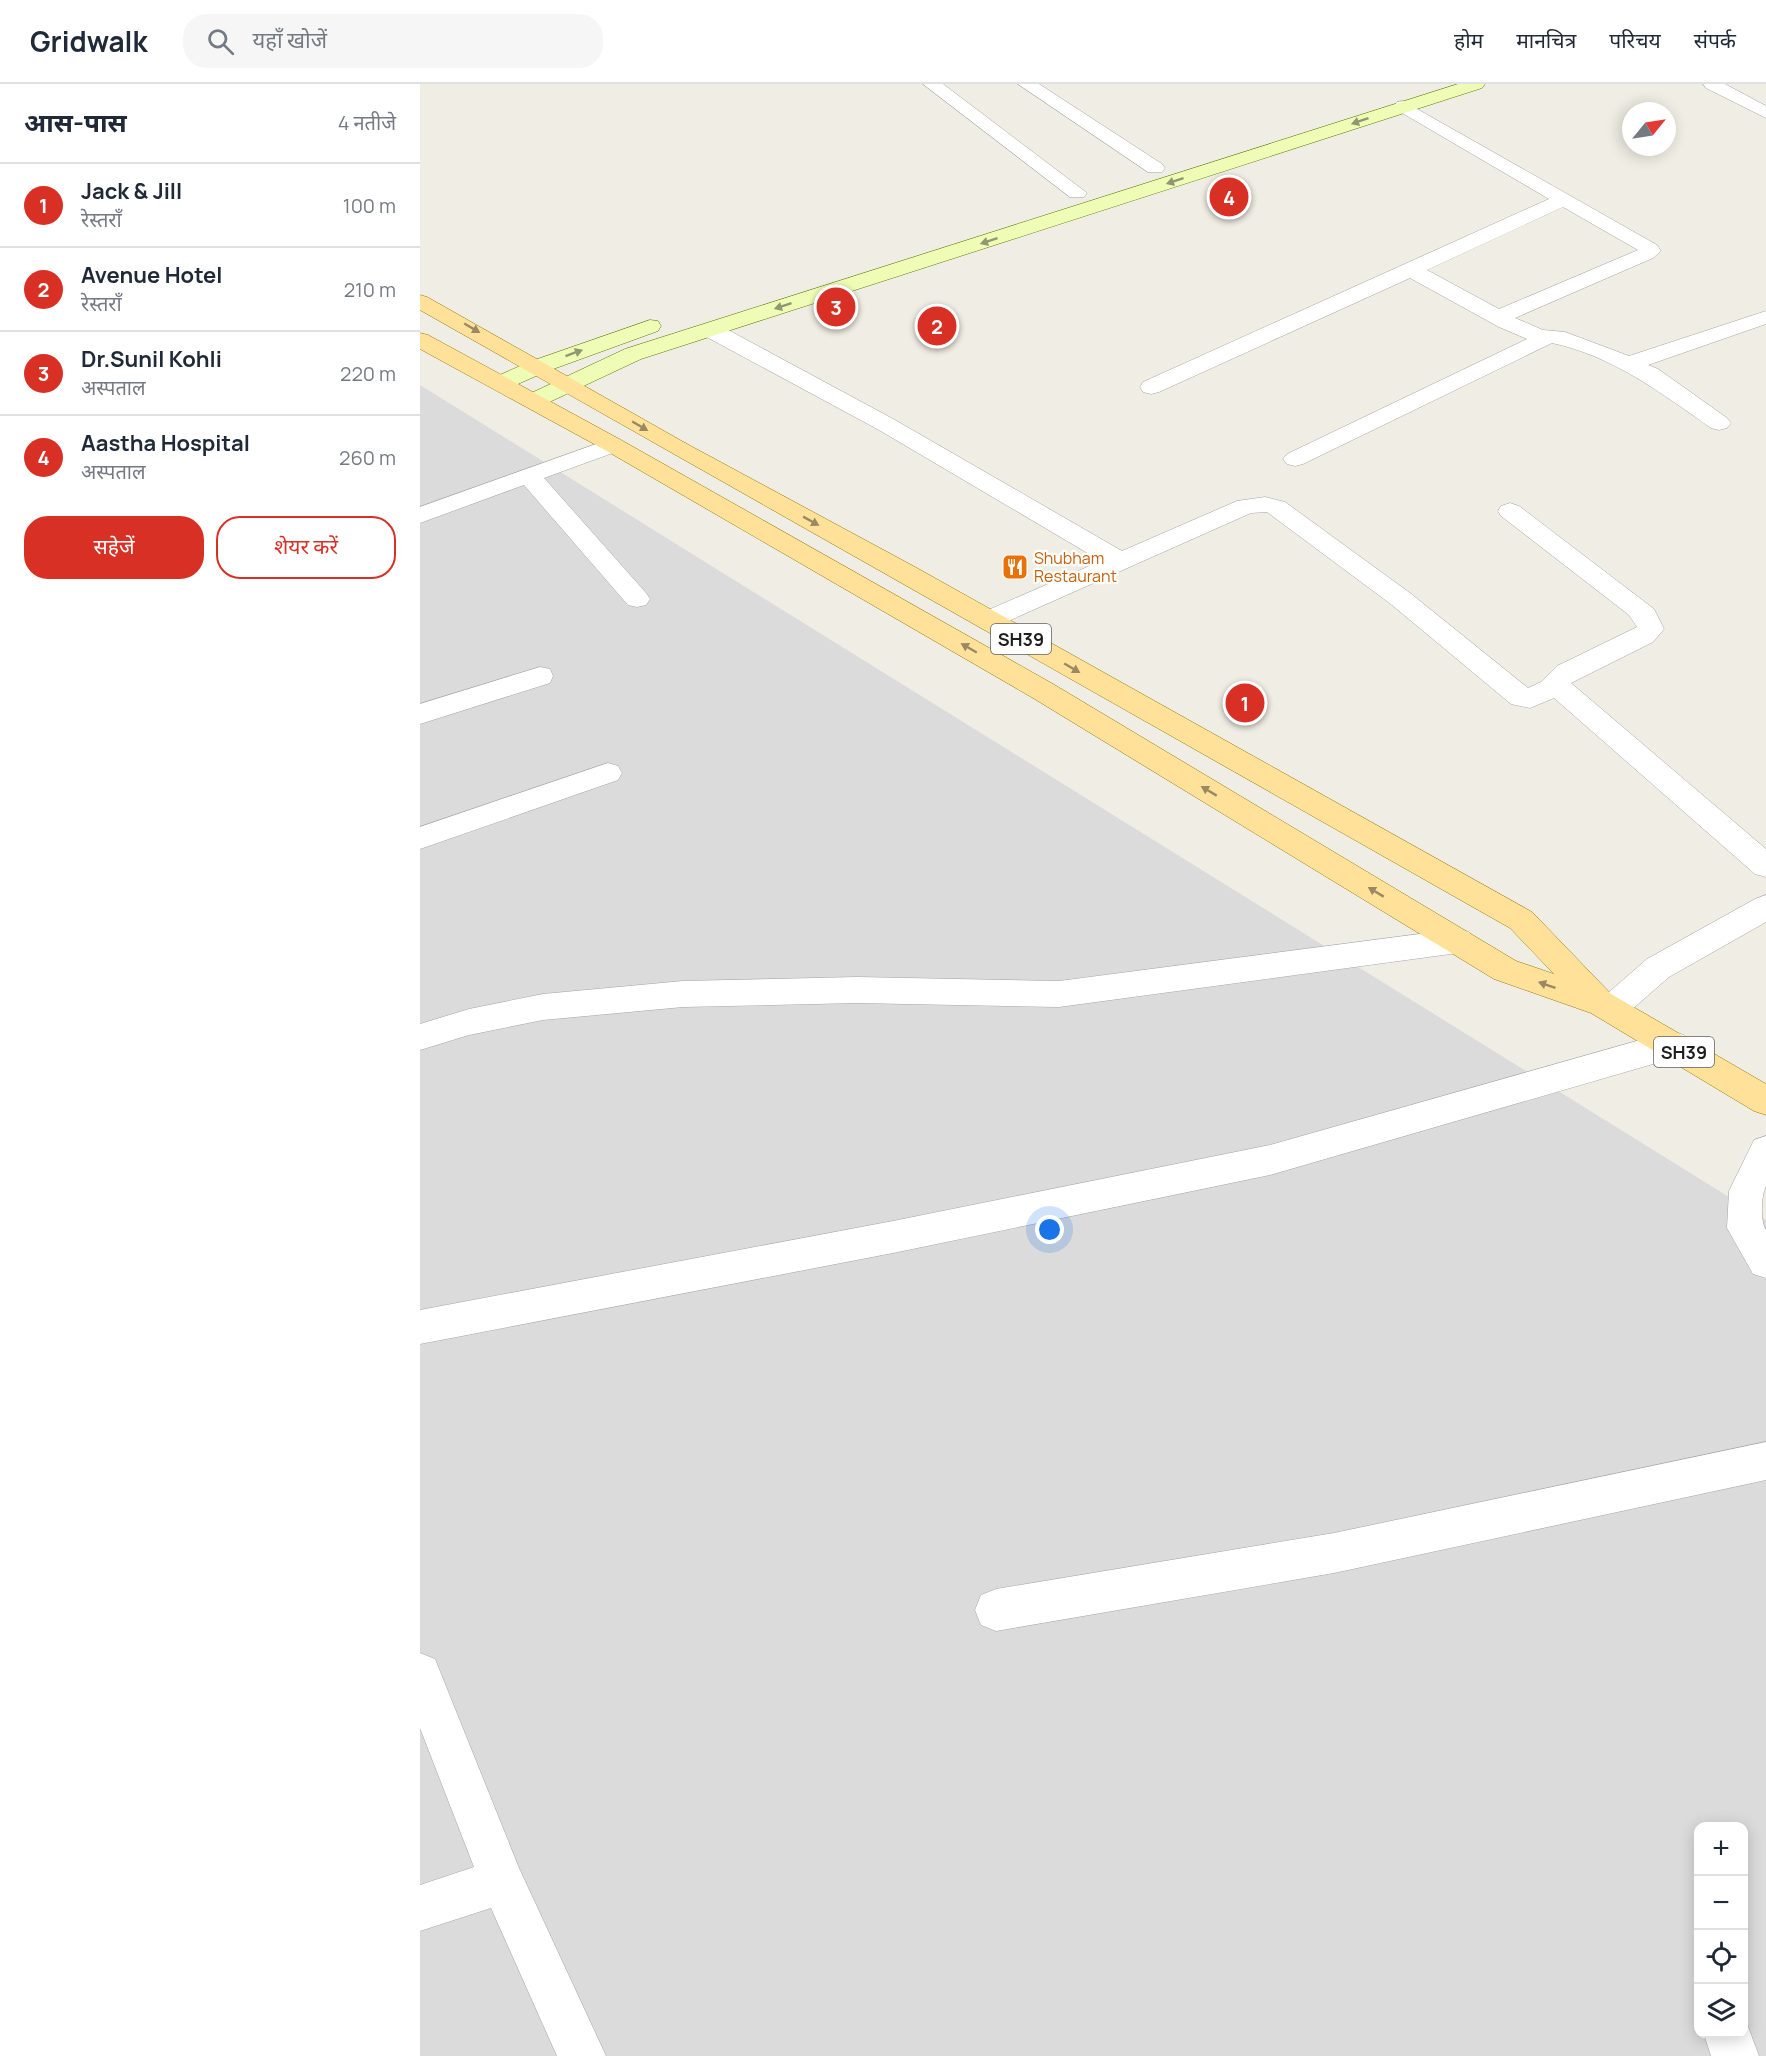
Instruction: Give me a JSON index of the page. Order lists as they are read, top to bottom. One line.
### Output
{"streets":{"main road":["SH39"]},"places":{"restaurant":["Shubham Restaurant"]},"north":"top right","page":{"header":"Gridwalk","search":"यहाँ खोजें","nav":["होम","मानचित्र","परिचय","संपर्क"],"heading":["आस-पास","4 नतीजे"],"list":[{"mark":"1","name":"Jack & Jill","note":"रेस्तराँ","value":"100 m"},{"mark":"2","name":"Avenue Hotel","note":"रेस्तराँ","value":"210 m"},{"mark":"3","name":"Dr.Sunil Kohli","note":"अस्पताल","value":"220 m"},{"mark":"4","name":"Aastha Hospital","note":"अस्पताल","value":"260 m"}],"pins":["4","3","2","1"],"buttons":["सहेजें","शेयर करें"],"map_buttons":["+","−"]}}
